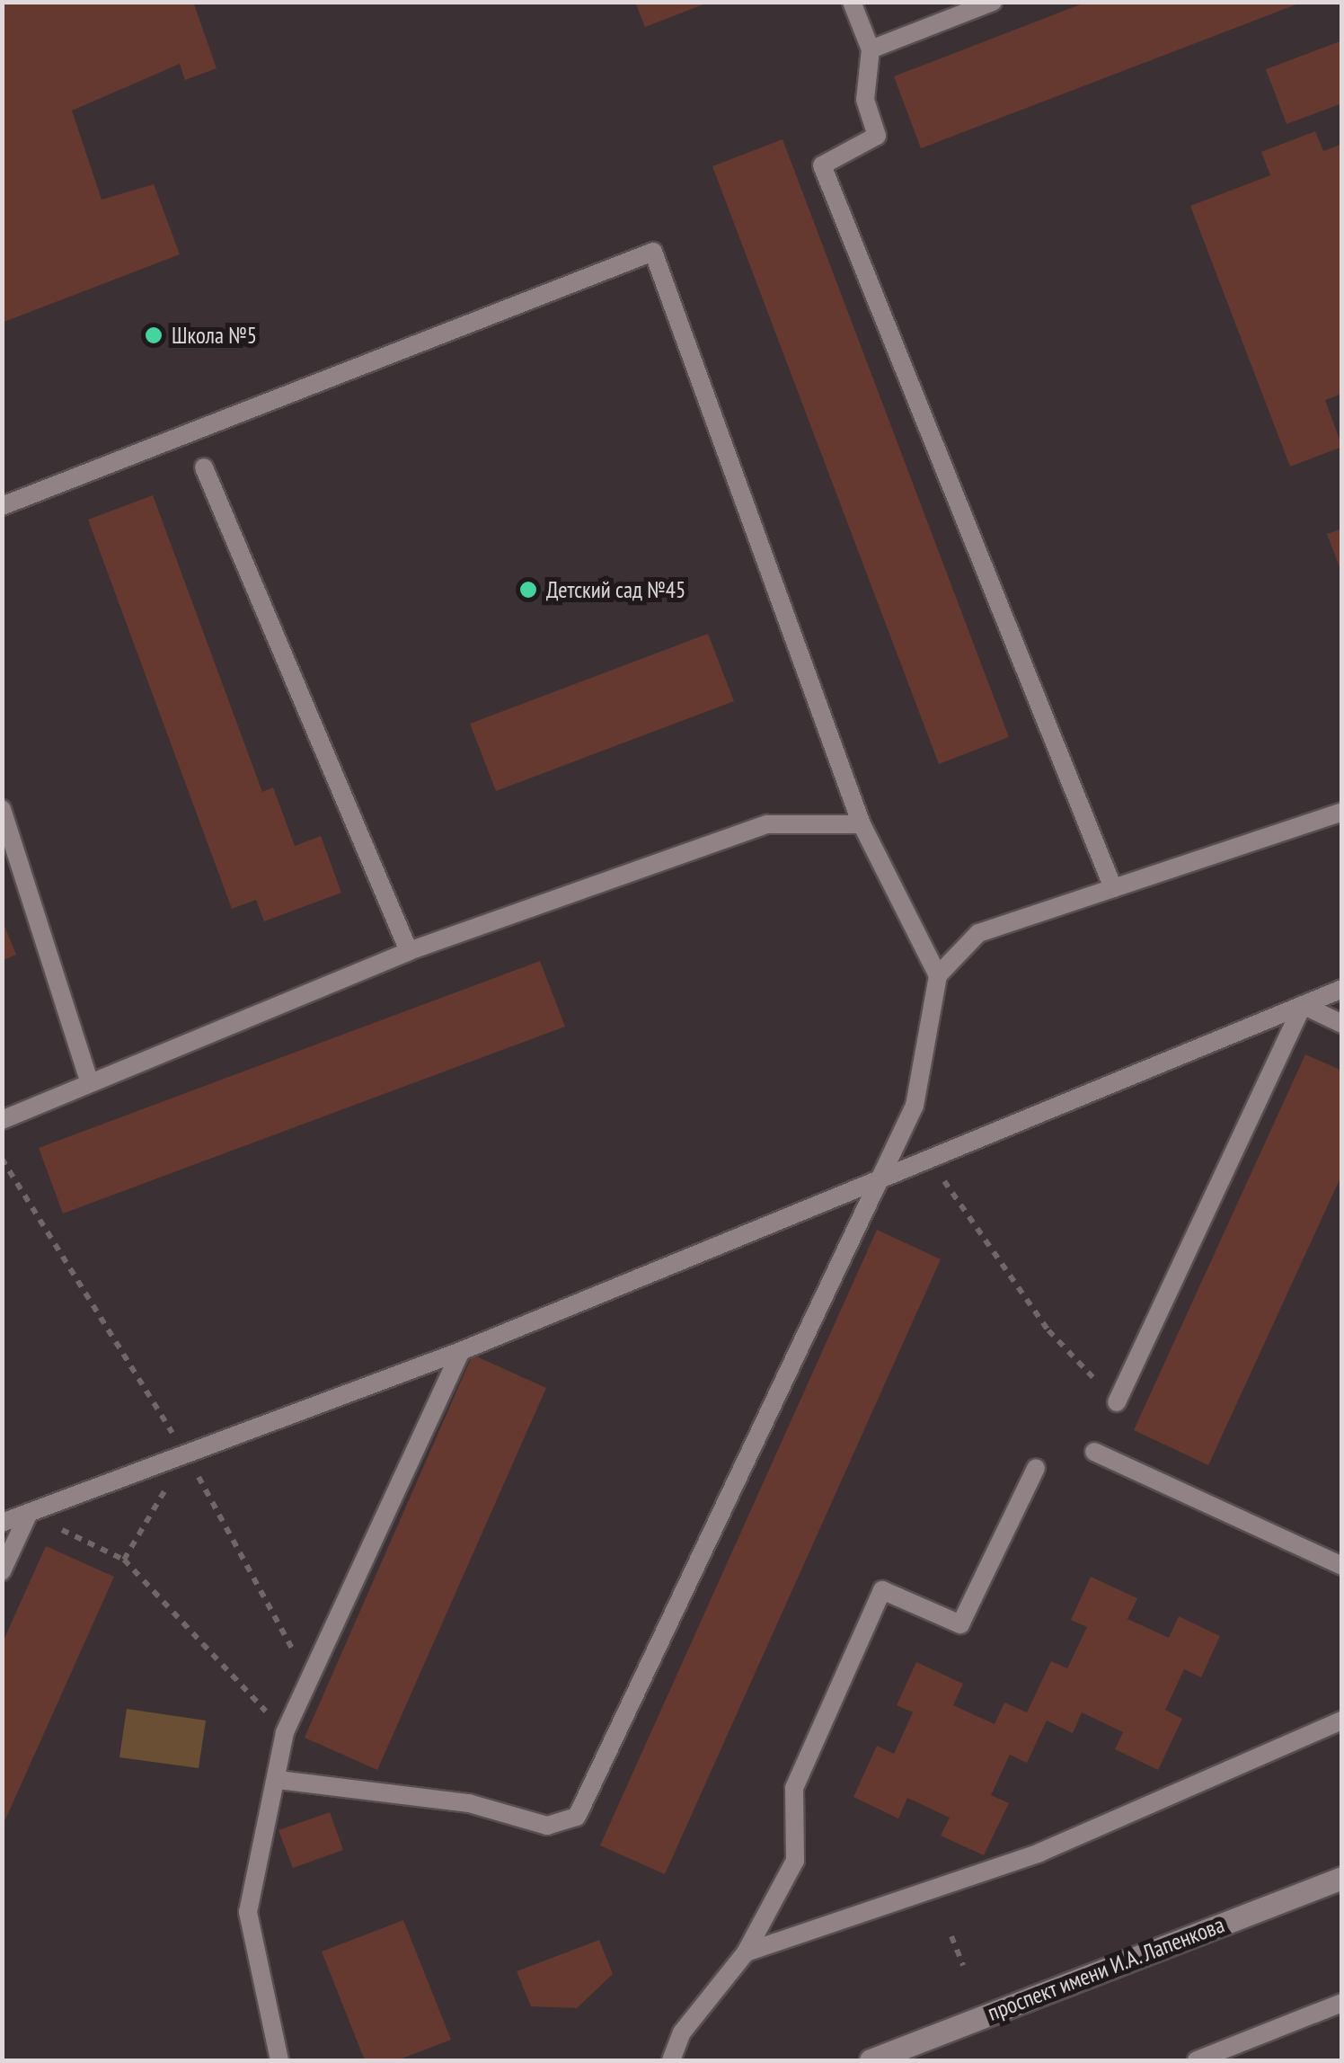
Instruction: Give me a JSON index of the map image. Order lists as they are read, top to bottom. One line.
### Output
{"streets":{"main road":["проспект имени И.А. Лапенкова"]},"places":["Школа №5","Детский сад №45"]}
